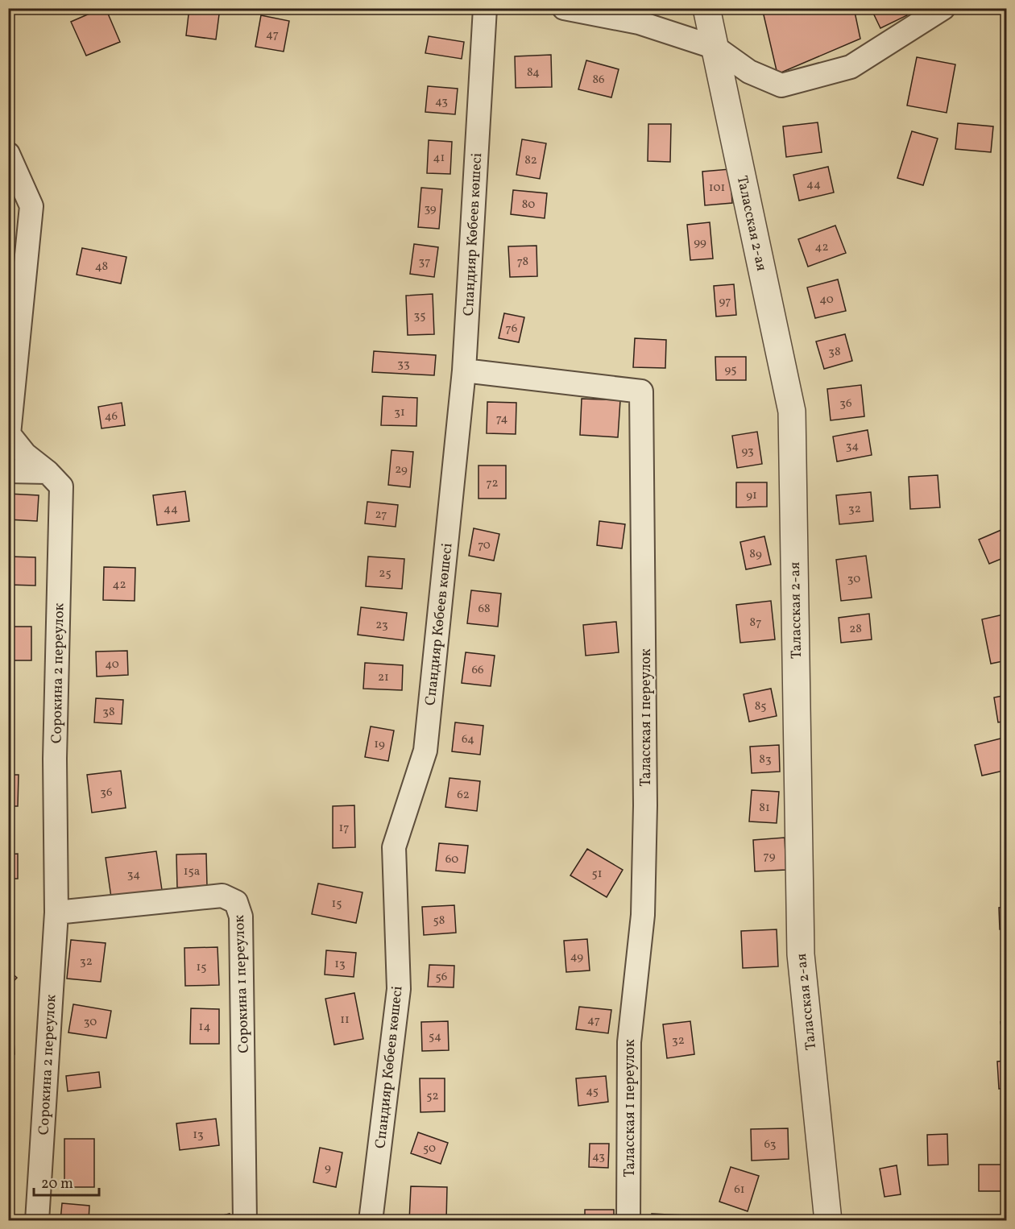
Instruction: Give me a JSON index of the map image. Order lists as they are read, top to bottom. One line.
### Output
{"streets":{"street":["Таласская 2-ая","Спандияр Көбеев көшесі","Сорокина 2 переулок","Таласская 1 переулок","Сорокина 1 переулок"]},"crossings":[["Спандияр Көбеев көшесі","Таласская 1 переулок"],["Сорокина 2 переулок","Сорокина 1 переулок"]],"house_numbers":["47","84","86","43","41","82","44","101","80","39","99","42","37","78","48","40","97","35","76","38","33","95","36","31","46","74","34","93","29","72","91","44","32","27","70","89","25","30","42","68","87","23","28","40","66","21","85","38","64","19","83","36","62","81","17","79","60","15а","51","34","15","58","49","32","13","15","56","11","47","30","14","54","32","45","52","13","63","50","43","9","61"],"scale_bar":"20 m"}
